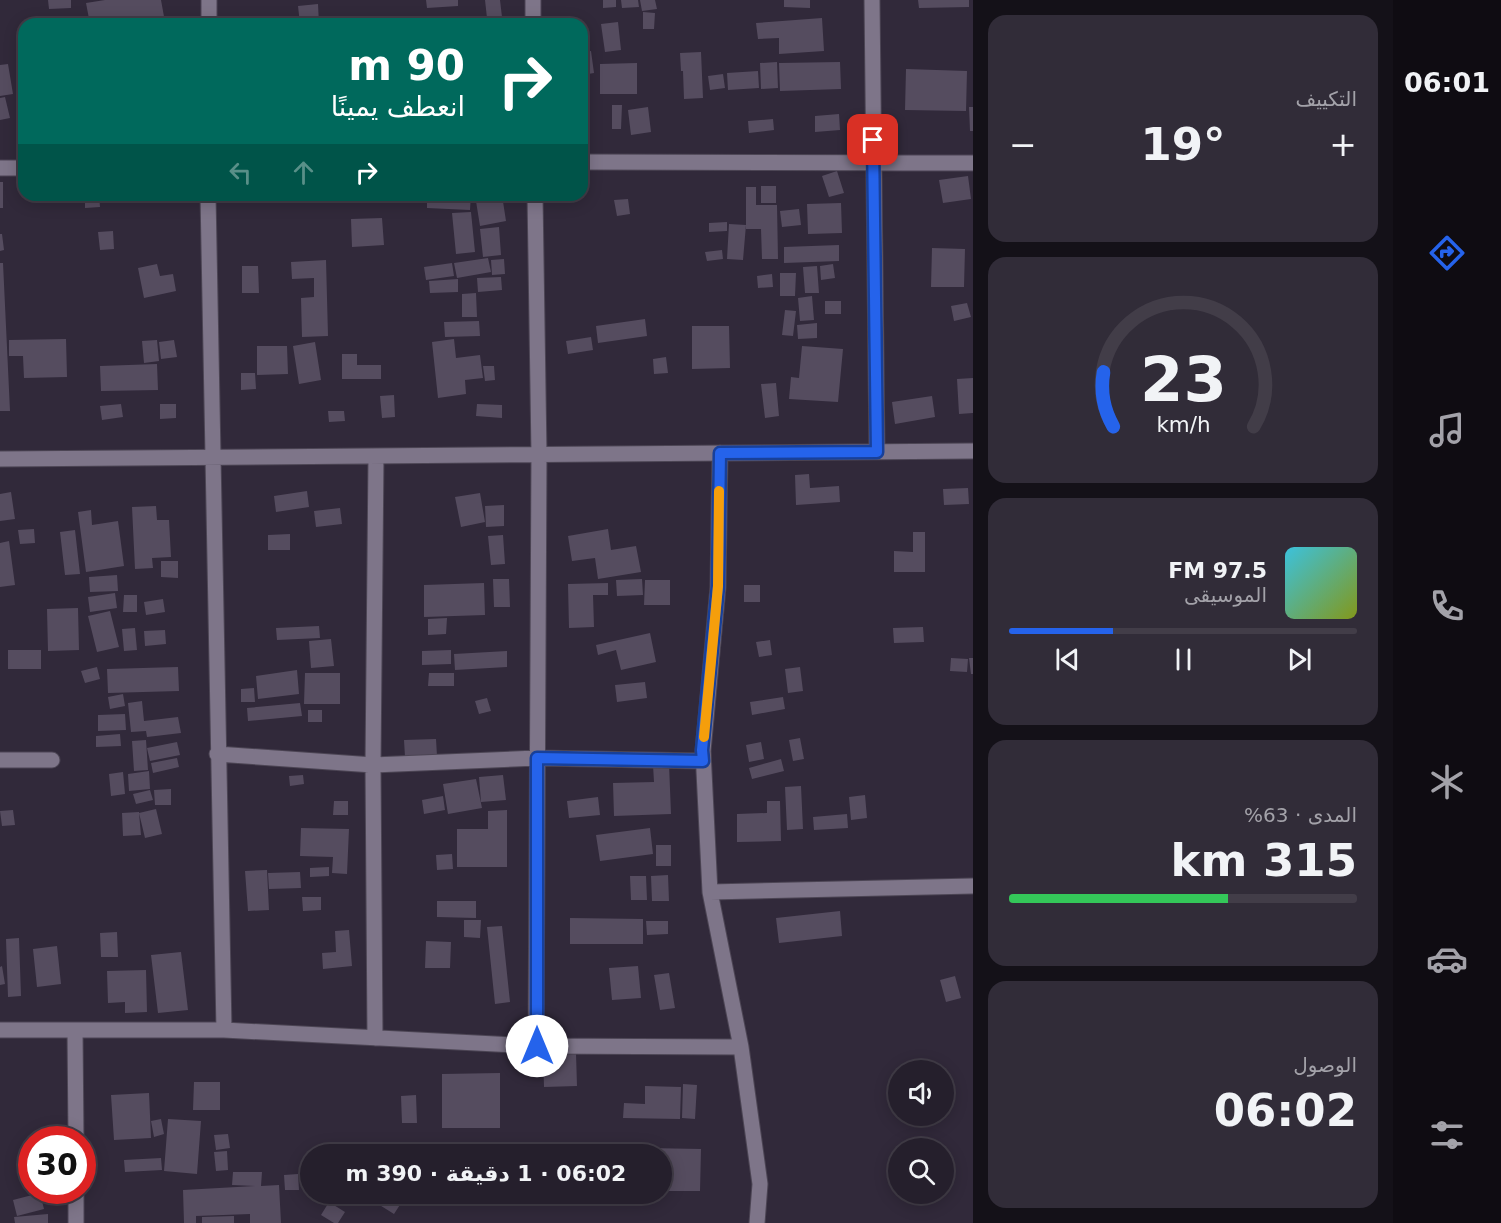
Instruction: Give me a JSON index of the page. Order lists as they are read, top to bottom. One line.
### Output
{"page":{"tabs":"06:01","tile":["التكييف",["المدى · 63%","315 km"],["الوصول","06:02"]],"turn":["90 m","انعطف يمينًا"],"heat":["−","19°","+"],"song":["97.5 FM","الموسيقى"],"limit":"30","trip":"06:02 · 1 دقيقة · 390 m","gauge":["23","km/h"]}}
